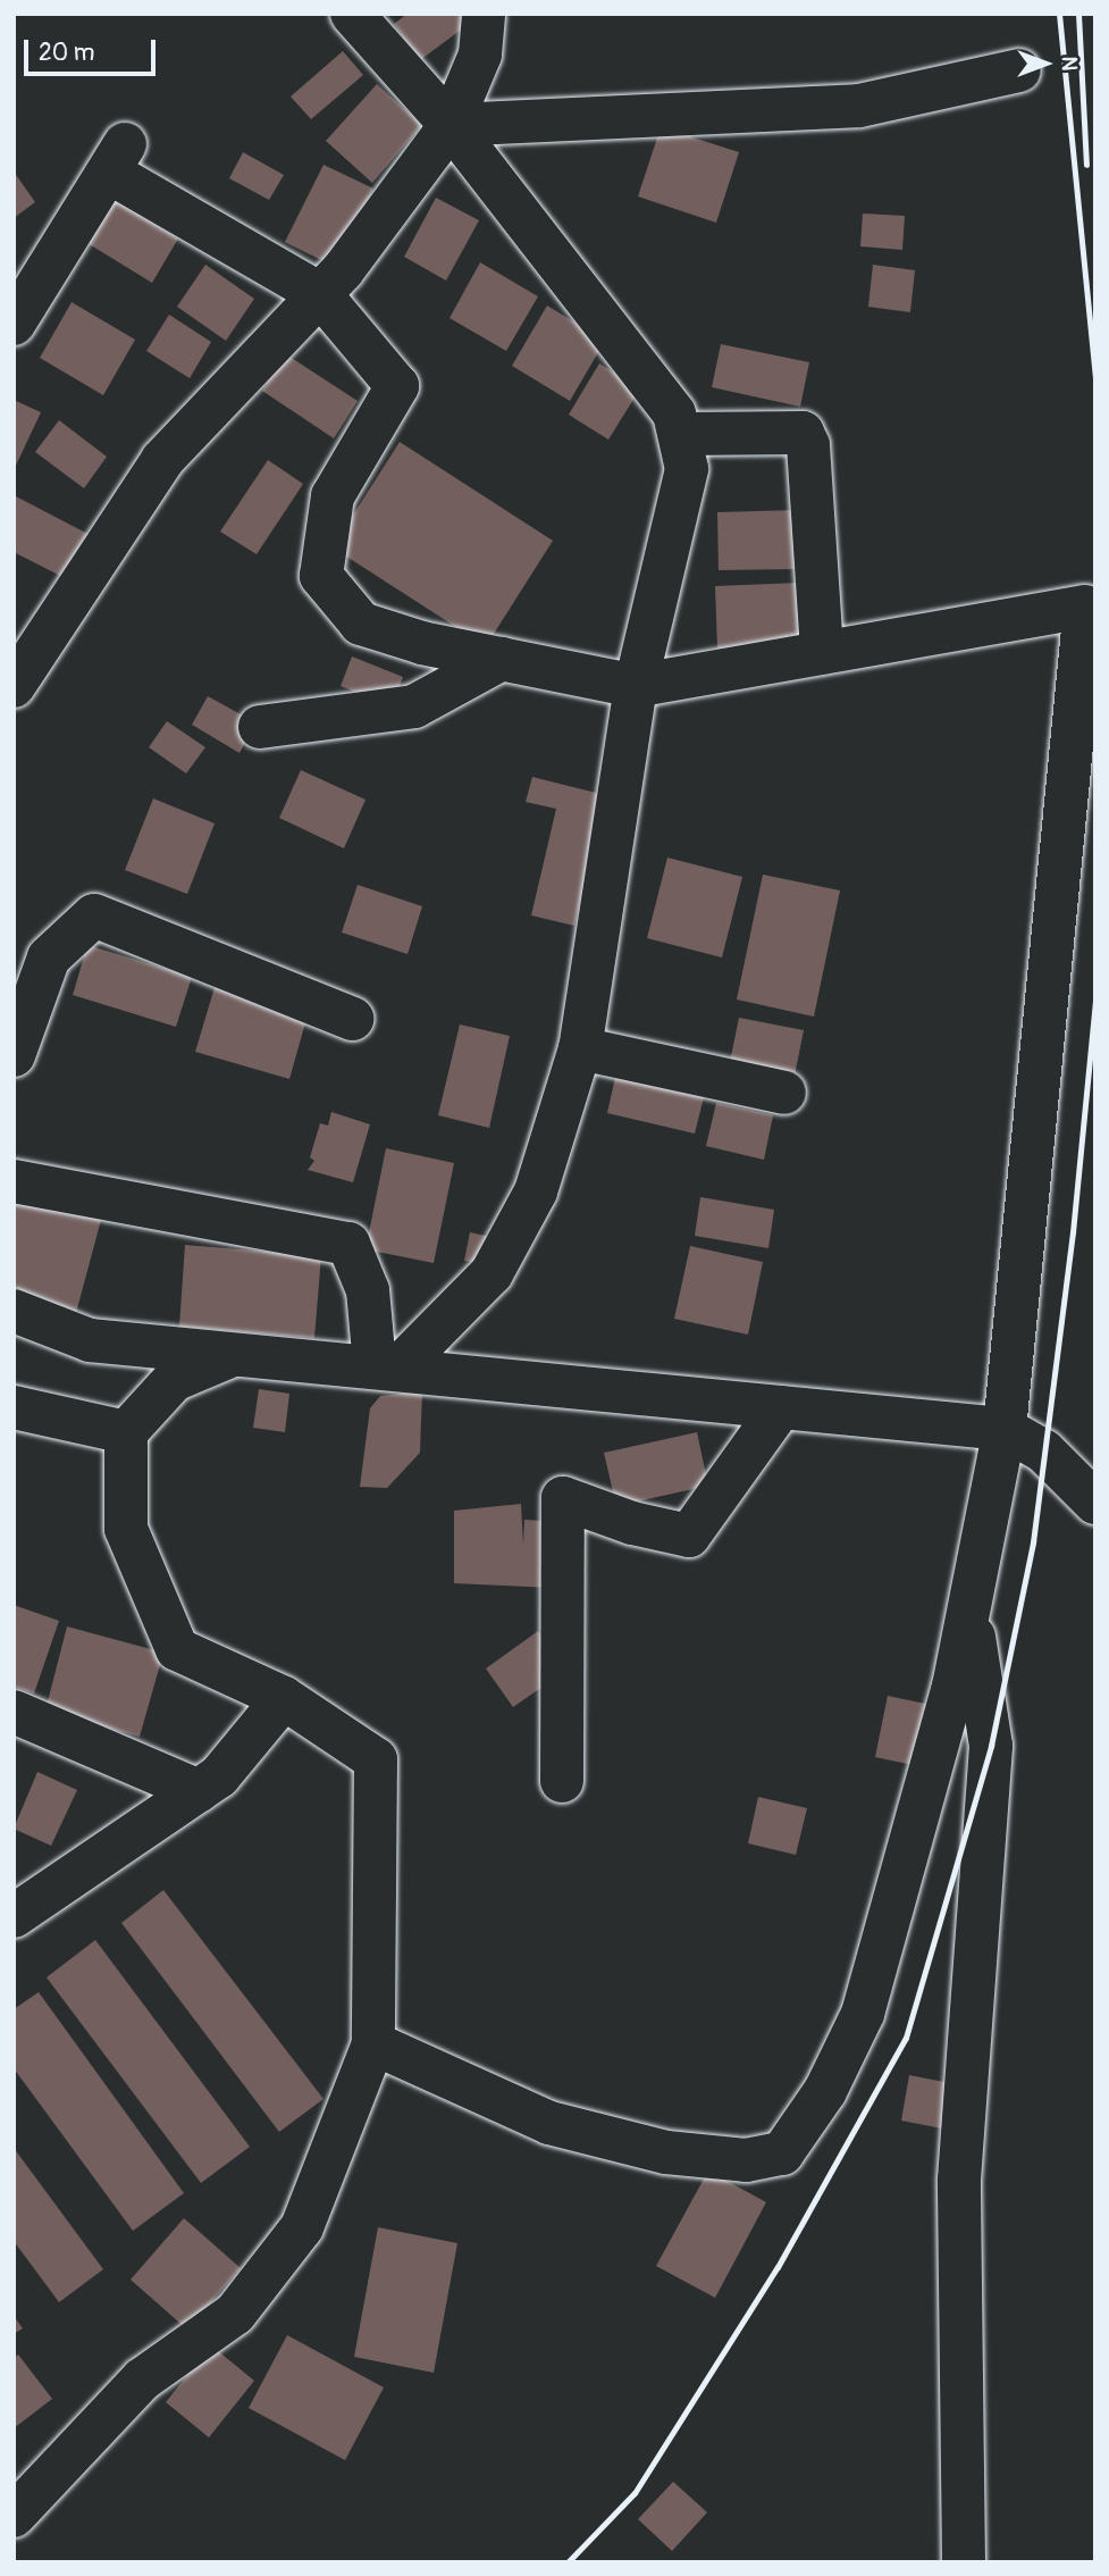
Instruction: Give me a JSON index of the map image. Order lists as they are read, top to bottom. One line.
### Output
{"scale_bar":"20 m","north":"right"}
